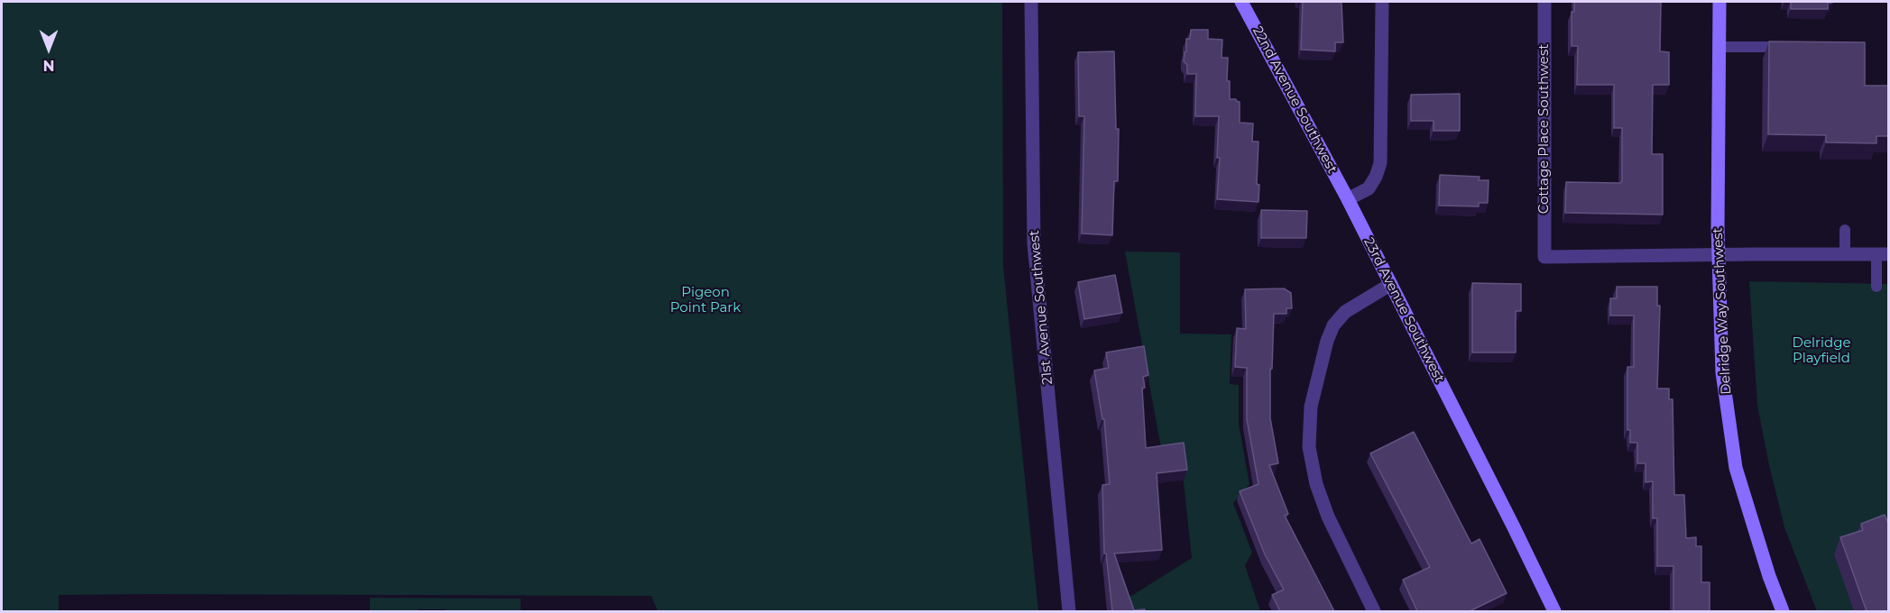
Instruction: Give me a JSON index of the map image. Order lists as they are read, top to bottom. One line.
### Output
{"streets":{"street":["22nd Avenue Southwest","Cottage Place Southwest","21st Avenue Southwest","23rd Avenue Southwest","Delridge Way Southwest"]},"crossings":[["22nd Avenue Southwest","23rd Avenue Southwest"],["Cottage Place Southwest","Delridge Way Southwest"]],"parks":["Pigeon Point Park","Delridge Playfield"],"north":"bottom"}
